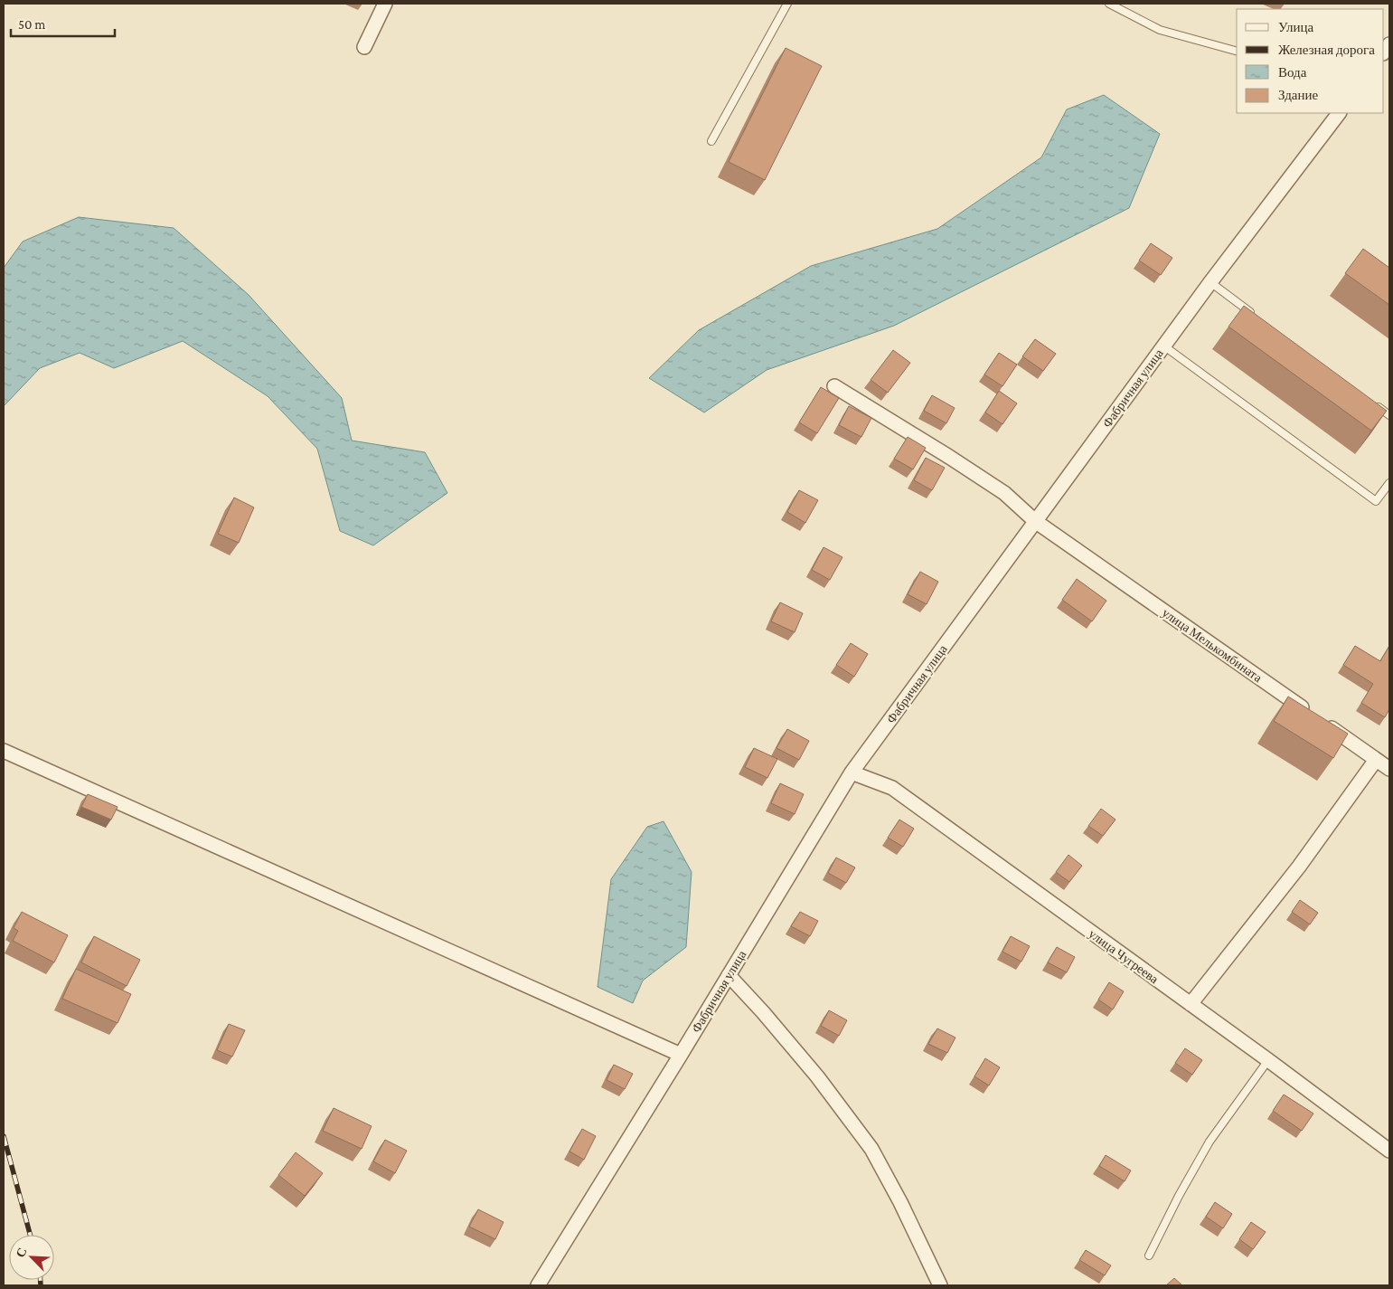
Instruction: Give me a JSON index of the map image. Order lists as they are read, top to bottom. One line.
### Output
{"streets":{"street":["Фабричная улица","улица Мелькомбината","улица Чугреева"]},"crossings":[["Фабричная улица","улица Мелькомбината"],["Фабричная улица","улица Чугреева"]],"legend":["Улица","Железная дорога","Вода","Здание"],"scale_bar":"50 m","north":"top left"}
